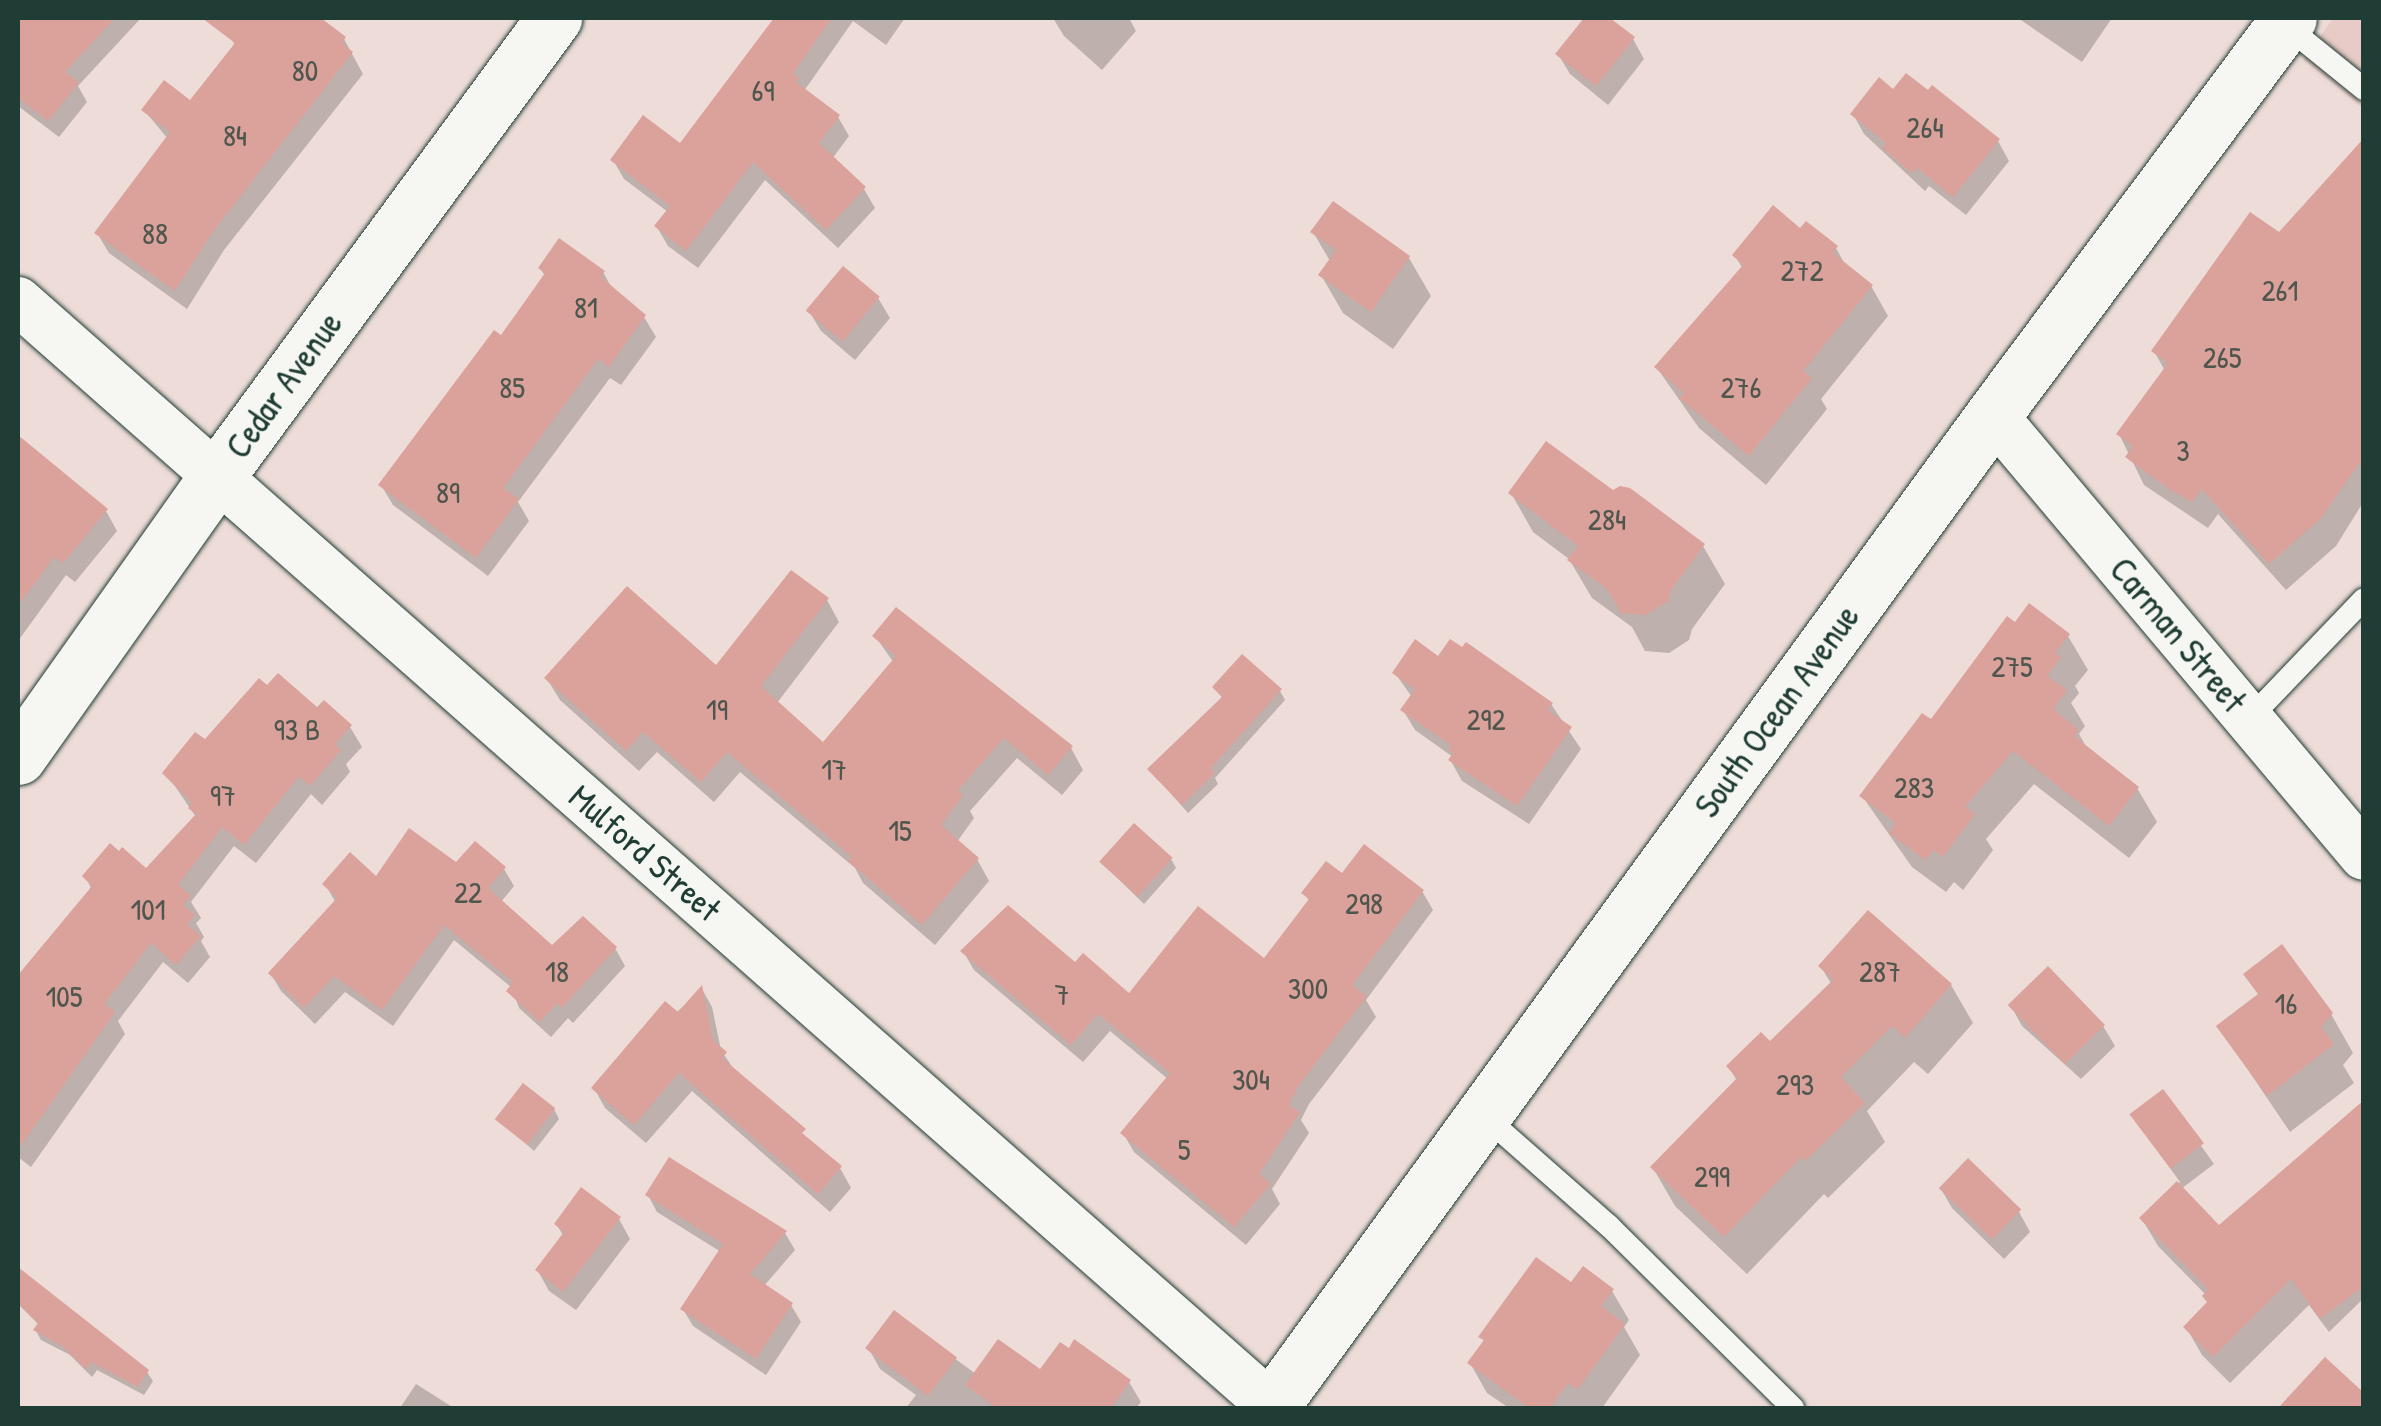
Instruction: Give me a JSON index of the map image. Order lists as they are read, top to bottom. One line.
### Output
{"streets":{"street":["Cedar Avenue","Carman Street","South Ocean Avenue","Mulford Street"]},"crossings":[["Cedar Avenue","Mulford Street"],["Carman Street","South Ocean Avenue"],["South Ocean Avenue","Mulford Street"]],"house_numbers":["80","69","264","84","88","272","261","81","265","85","276","3","89","284","275","19","292","93 B","17","283","97","15","22","298","101","18","287","300","7","105","16","304","293","5","299"]}
